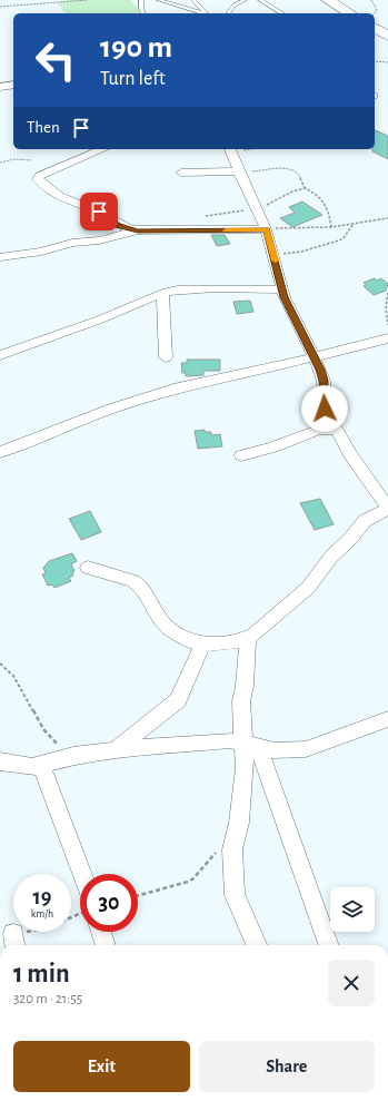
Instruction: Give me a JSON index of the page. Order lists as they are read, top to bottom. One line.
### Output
{"page":{"turn":["190 m","Turn left"],"then":"Then","speed":"19 km/h","limit":"30","heading":["1 min","320 m · 21:55"],"buttons":["Exit","Share"]}}
